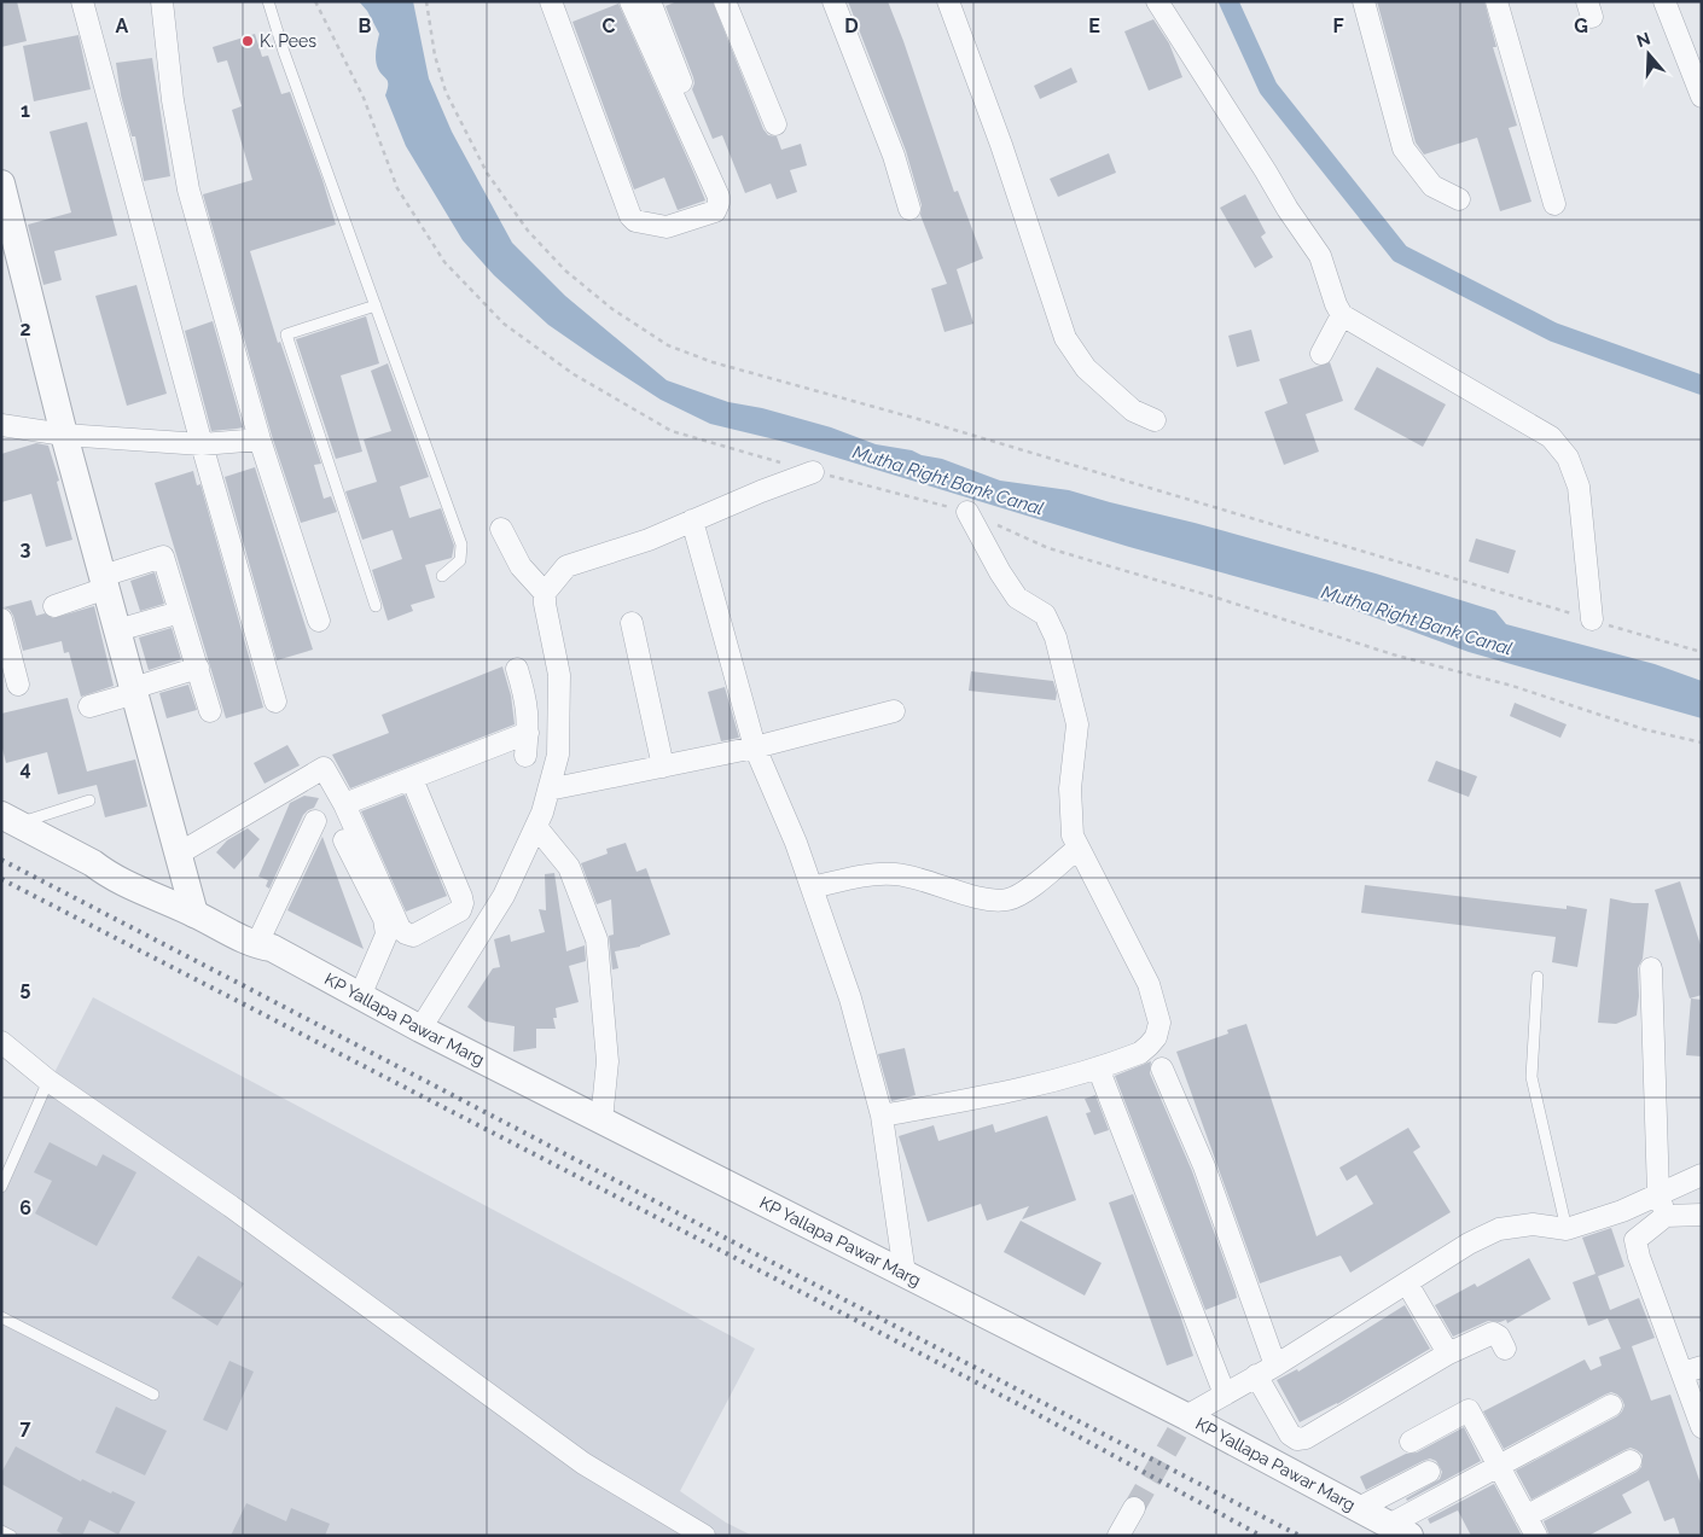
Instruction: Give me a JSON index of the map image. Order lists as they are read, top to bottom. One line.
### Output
{"streets":{"street":["KP Yallapa Pawar Marg"]},"water":["Mutha Right Bank Canal"],"places":["K. Pees"],"north":"top","grid":{"columns":["A","B","C","D","E","F","G"],"rows":["1","2","3","4","5","6","7"]}}
